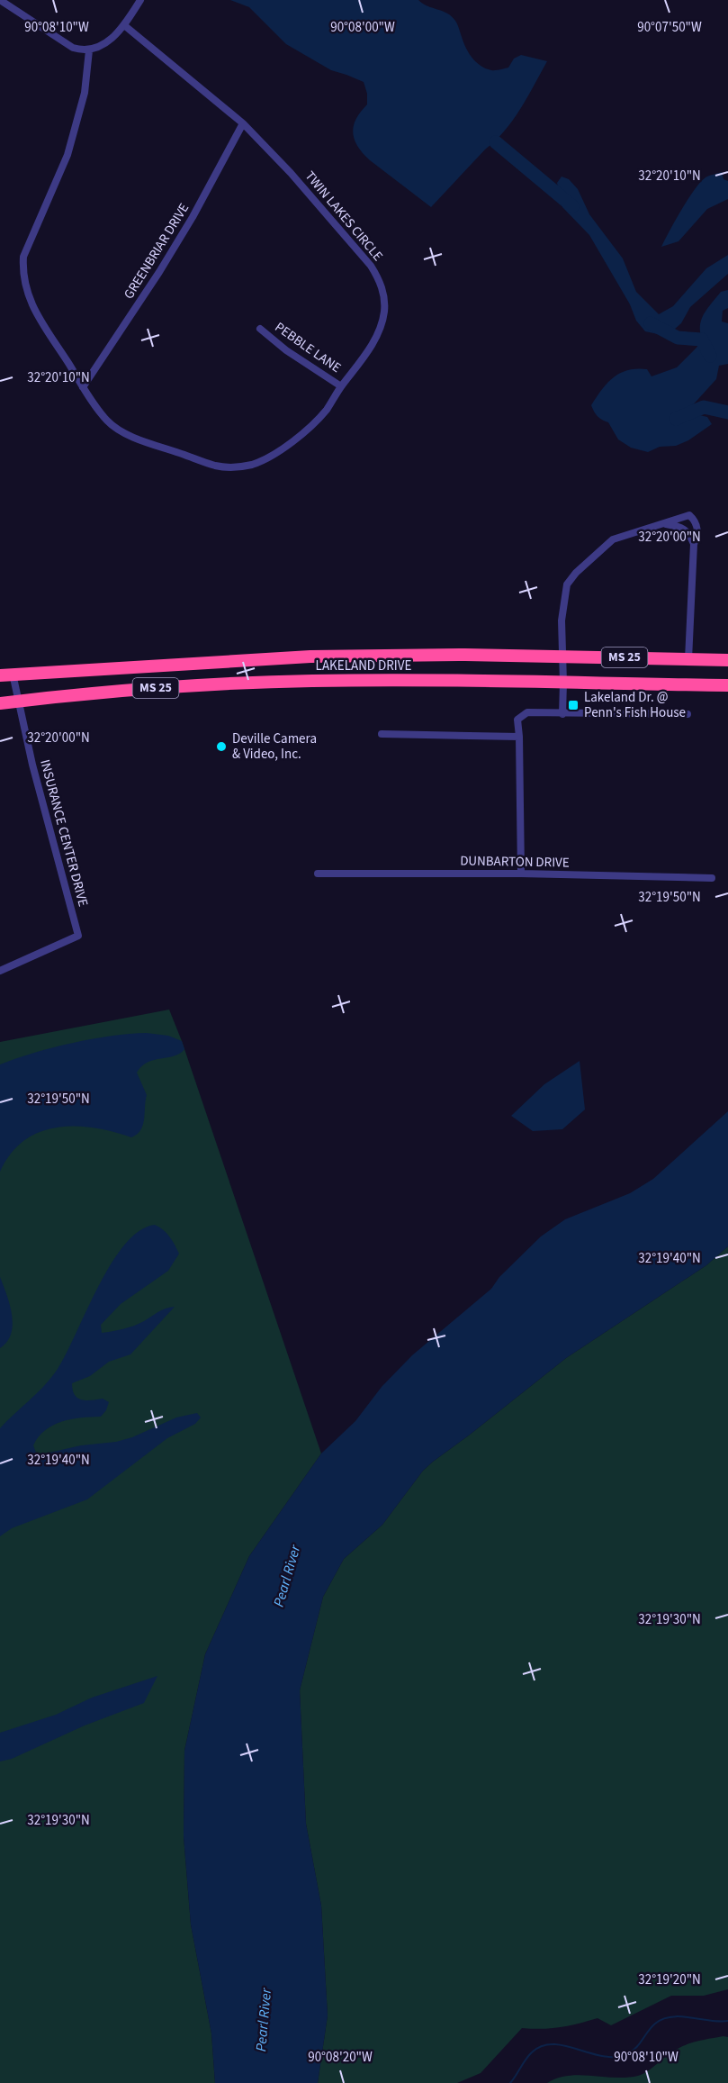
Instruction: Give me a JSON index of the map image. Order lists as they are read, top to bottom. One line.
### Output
{"streets":{"highway":["MS 25","LAKELAND DRIVE"],"street":["TWIN LAKES CIRCLE","GREENBRIAR DRIVE","PEBBLE LANE","INSURANCE CENTER DRIVE","DUNBARTON DRIVE"]},"crossings":[["TWIN LAKES CIRCLE","GREENBRIAR DRIVE"],["TWIN LAKES CIRCLE","PEBBLE LANE"],["LAKELAND DRIVE","INSURANCE CENTER DRIVE"]],"water":["Pearl River"],"places":{"transit":["Lakeland Dr. @ Penn's Fish House"],"other":["Deville Camera & Video, Inc."]},"coordinates":["90°08'10\"W","90°08'00\"W","90°07'50\"W","32°20'10\"N","32°20'00\"N","32°19'50\"N","32°19'40\"N","32°19'30\"N","32°19'20\"N","90°08'20\"W"]}
